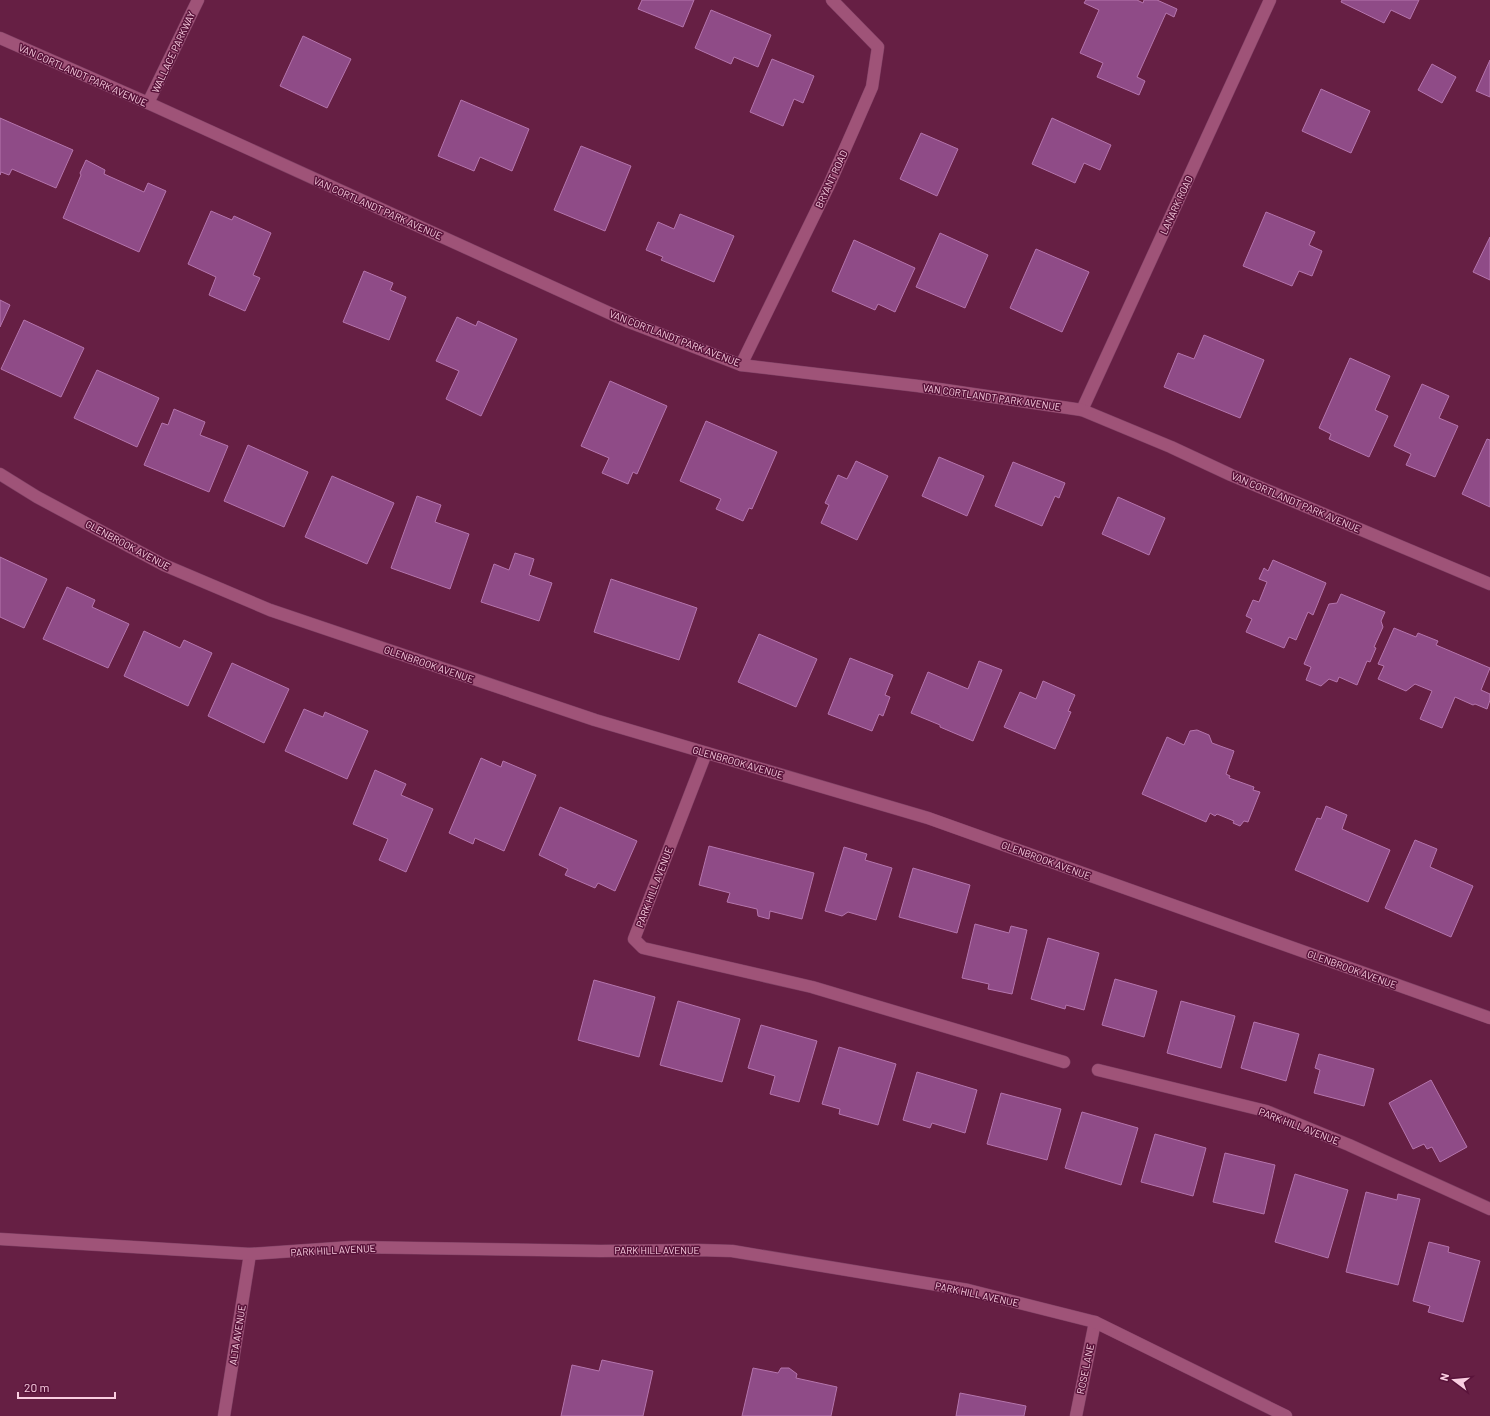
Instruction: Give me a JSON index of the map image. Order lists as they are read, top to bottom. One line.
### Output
{"streets":{"street":["WALLACE PARKWAY","VAN CORTLANDT PARK AVENUE","BRYANT ROAD","LANARK ROAD","GLENBROOK AVENUE","PARK HILL AVENUE","ALTA AVENUE","ROSE LANE"]},"crossings":[["WALLACE PARKWAY","VAN CORTLANDT PARK AVENUE"],["VAN CORTLANDT PARK AVENUE","BRYANT ROAD"],["VAN CORTLANDT PARK AVENUE","LANARK ROAD"],["GLENBROOK AVENUE","PARK HILL AVENUE"],["PARK HILL AVENUE","ALTA AVENUE"],["PARK HILL AVENUE","ROSE LANE"]],"scale_bar":"20 m","north":"left"}
